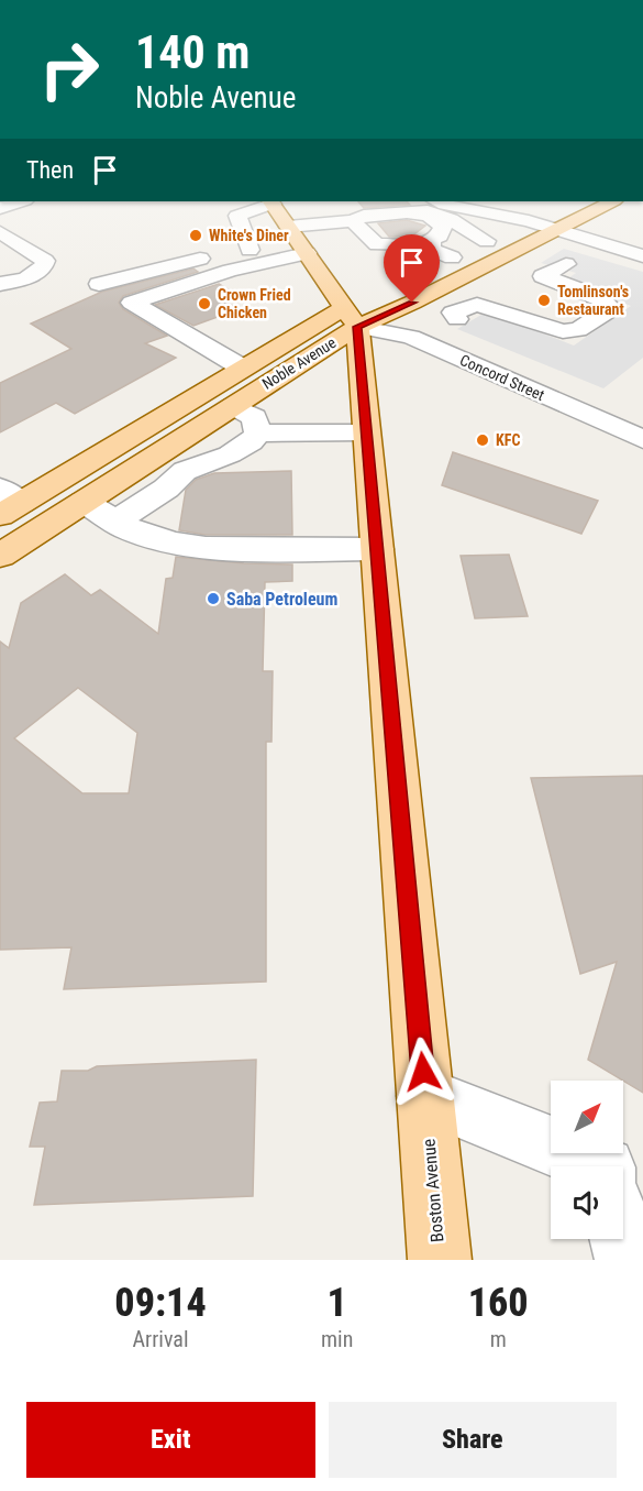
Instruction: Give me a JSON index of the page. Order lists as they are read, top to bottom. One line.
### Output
{"streets":{"main road":["Noble Avenue","Boston Avenue"],"street":["Concord Street"]},"crossings":[["Noble Avenue","Concord Street"],["Noble Avenue","Boston Avenue"],["Concord Street","Boston Avenue"]],"places":["White's Diner","Tomlinson's Restaurant","Crown Fried Chicken","KFC","Saba Petroleum"],"north":"top right","page":{"turn":["140 m","Noble Avenue"],"then":"Then","eta":["09:14","Arrival","1","min","160","m"],"buttons":["Exit","Share"]}}
